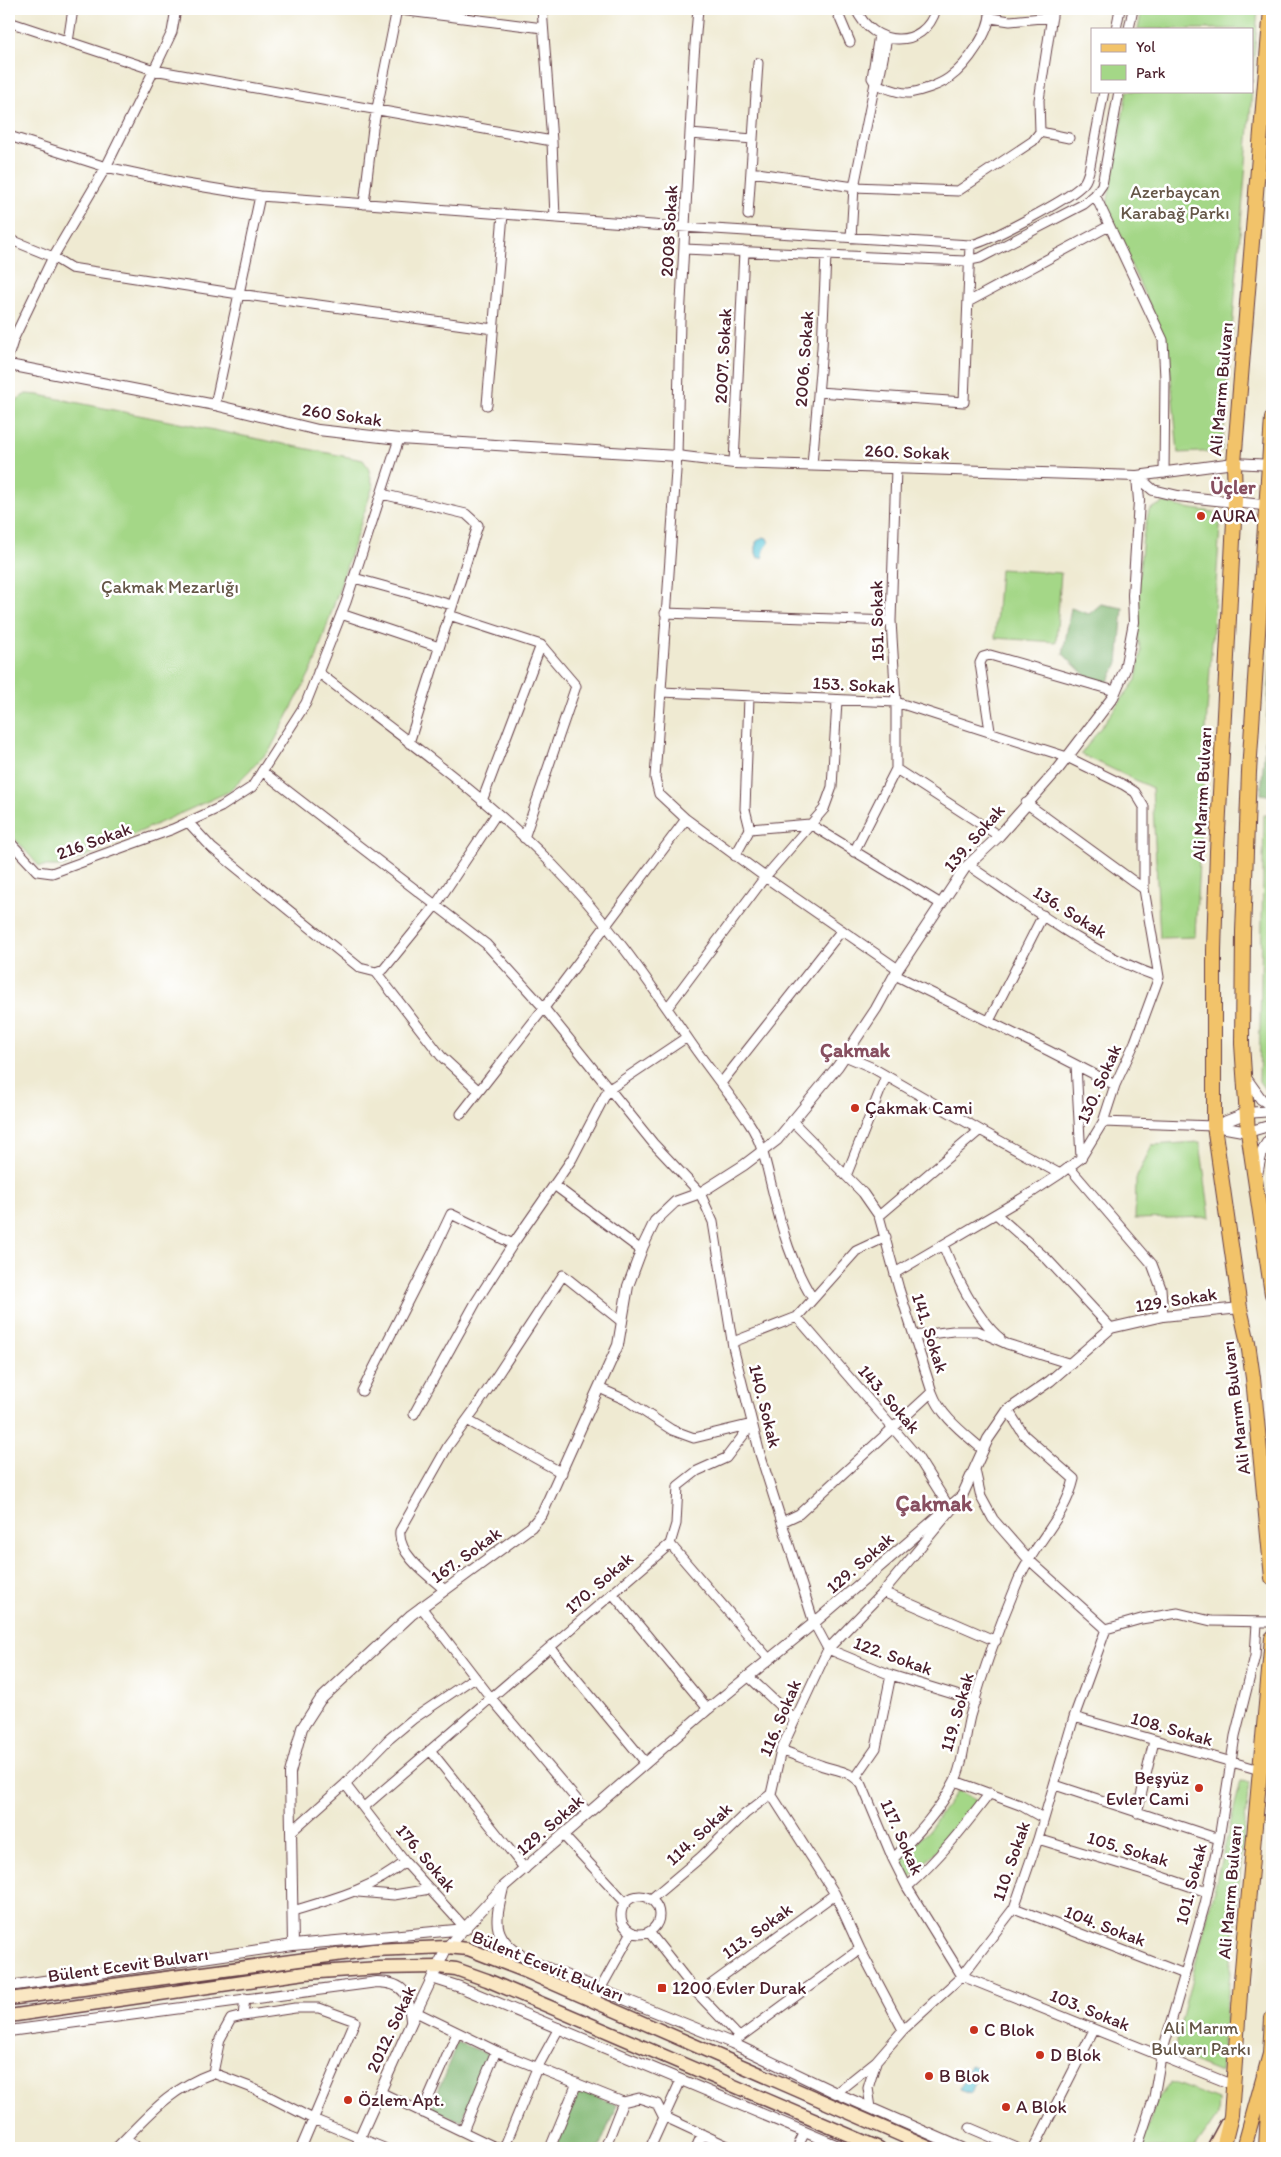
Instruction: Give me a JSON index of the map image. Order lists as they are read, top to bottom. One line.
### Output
{"streets":{"main road":["Ali Marım Bulvarı","Bülent Ecevit Bulvarı"],"street":["2008 Sokak","2007. Sokak","2006. Sokak","260 Sokak","260. Sokak","151. Sokak","153. Sokak","139. Sokak","216 Sokak","136. Sokak","130. Sokak","129. Sokak","141. Sokak","143. Sokak","140. Sokak","167. Sokak","170. Sokak","122. Sokak","119. Sokak","116. Sokak","108. Sokak","114. Sokak","117. Sokak","105. Sokak","176. Sokak","110. Sokak","101. Sokak","104. Sokak","113. Sokak","103. Sokak","2012. Sokak"]},"crossings":[["2008 Sokak","260 Sokak"],["2008 Sokak","260. Sokak"],["2008 Sokak","153. Sokak"],["2008 Sokak","139. Sokak"],["2008 Sokak","130. Sokak"],["2007. Sokak","260. Sokak"],["2006. Sokak","260. Sokak"],["Ali Marım Bulvarı","260. Sokak"],["Ali Marım Bulvarı","129. Sokak"],["Ali Marım Bulvarı","108. Sokak"],["Ali Marım Bulvarı","103. Sokak"],["260 Sokak","260. Sokak"],["260 Sokak","216 Sokak"],["260. Sokak","151. Sokak"],["260. Sokak","139. Sokak"],["151. Sokak","153. Sokak"],["153. Sokak","139. Sokak"],["139. Sokak","136. Sokak"],["139. Sokak","141. Sokak"],["139. Sokak","140. Sokak"],["139. Sokak","167. Sokak"],["216 Sokak","140. Sokak"],["136. Sokak","130. Sokak"],["130. Sokak","141. Sokak"],["129. Sokak","143. Sokak"],["129. Sokak","140. Sokak"],["129. Sokak","122. Sokak"],["129. Sokak","119. Sokak"],["129. Sokak","116. Sokak"],["129. Sokak","176. Sokak"],["129. Sokak","2012. Sokak"],["141. Sokak","143. Sokak"],["141. Sokak","140. Sokak"],["140. Sokak","167. Sokak"],["140. Sokak","122. Sokak"],["170. Sokak","176. Sokak"],["122. Sokak","119. Sokak"],["122. Sokak","116. Sokak"],["119. Sokak","117. Sokak"],["116. Sokak","114. Sokak"],["108. Sokak","110. Sokak"],["108. Sokak","101. Sokak"],["117. Sokak","110. Sokak"],["117. Sokak","103. Sokak"],["105. Sokak","110. Sokak"],["105. Sokak","101. Sokak"],["176. Sokak","2012. Sokak"],["110. Sokak","104. Sokak"],["110. Sokak","103. Sokak"],["101. Sokak","104. Sokak"],["101. Sokak","103. Sokak"],["Bülent Ecevit Bulvarı","2012. Sokak"]],"districts":["Üçler","Çakmak","Çakmak"],"parks":["Azerbaycan Karabağ Parkı","Çakmak Mezarlığı","Ali Marım Bulvarı Parkı"],"places":{"other":["AURA","Çakmak Cami","Beşyüz Evler Cami","C Blok","D Blok","B Blok","Özlem Apt.","A Blok"],"transit":["1200 Evler Durak"]},"legend":["Yol","Park"]}
